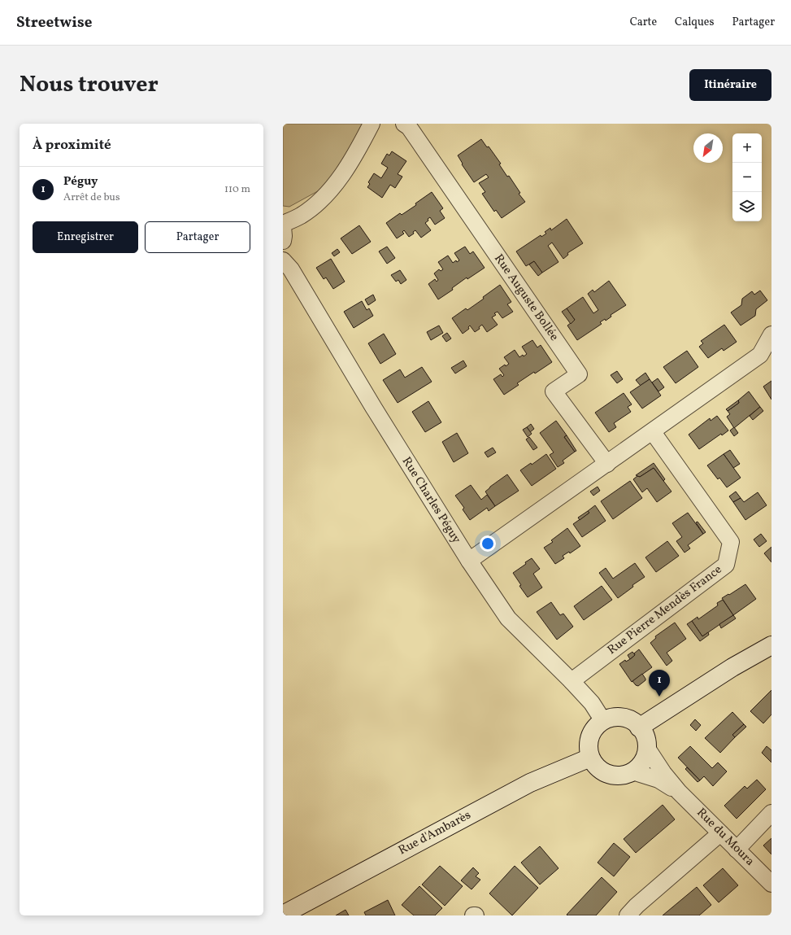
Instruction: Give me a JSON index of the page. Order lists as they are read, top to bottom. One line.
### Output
{"streets":{"street":["Rue Auguste Bollée","Rue Charles Péguy","Rue Pierre Mendès France","Rue d'Ambarès","Rue du Moura"]},"crossings":[["Rue Charles Péguy","Rue Pierre Mendès France"],["Rue Charles Péguy","Rue d'Ambarès"],["Rue Charles Péguy","Rue du Moura"],["Rue d'Ambarès","Rue du Moura"]],"north":"bottom left","page":{"header":"Streetwise","nav":["Carte","Calques","Partager"],"title":"Nous trouver","buttons":["Itinéraire",["Enregistrer","Partager"]],"heading":"À proximité","map_buttons":["+","−"],"list":[{"mark":"1","name":"Péguy","note":"Arrêt de bus","value":"110 m"}],"pins":"1"}}
